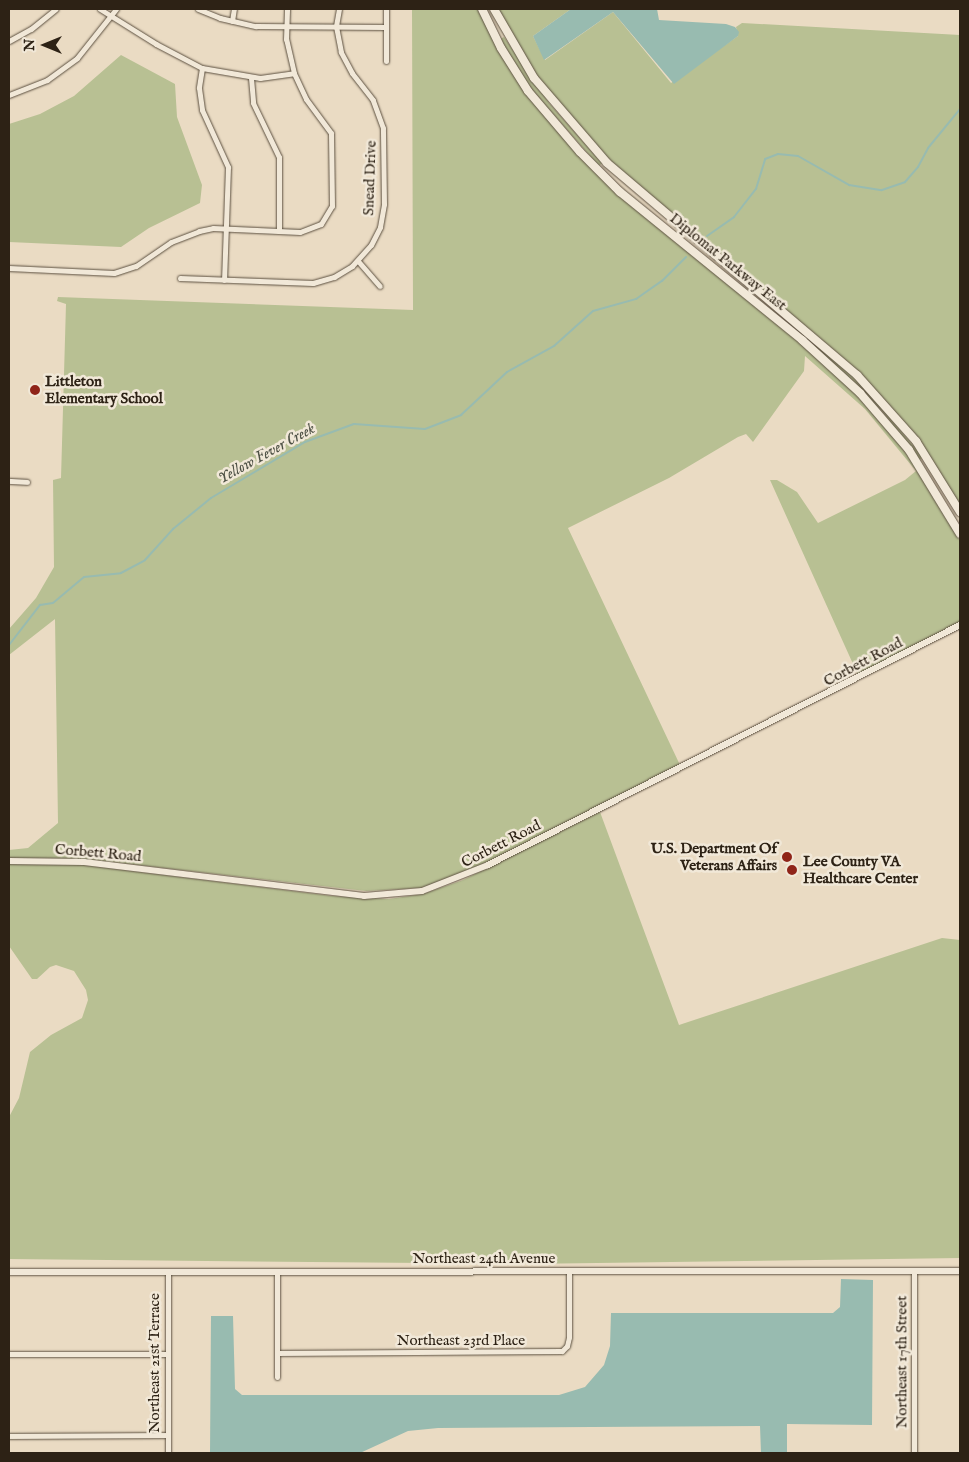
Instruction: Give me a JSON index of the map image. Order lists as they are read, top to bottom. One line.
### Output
{"streets":{"main road":["Diplomat Parkway East"],"street":["Snead Drive","Corbett Road","Northeast 24th Avenue","Northeast 23rd Place","Northeast 17th Street","Northeast 21st Terrace"]},"crossings":[["Northeast 24th Avenue","Northeast 23rd Place"],["Northeast 24th Avenue","Northeast 17th Street"],["Northeast 24th Avenue","Northeast 21st Terrace"]],"water":["Yellow Fever Creek"],"places":["Littleton Elementary School","U.S. Department Of Veterans Affairs","Lee County VA Healthcare Center"],"north":"left"}
